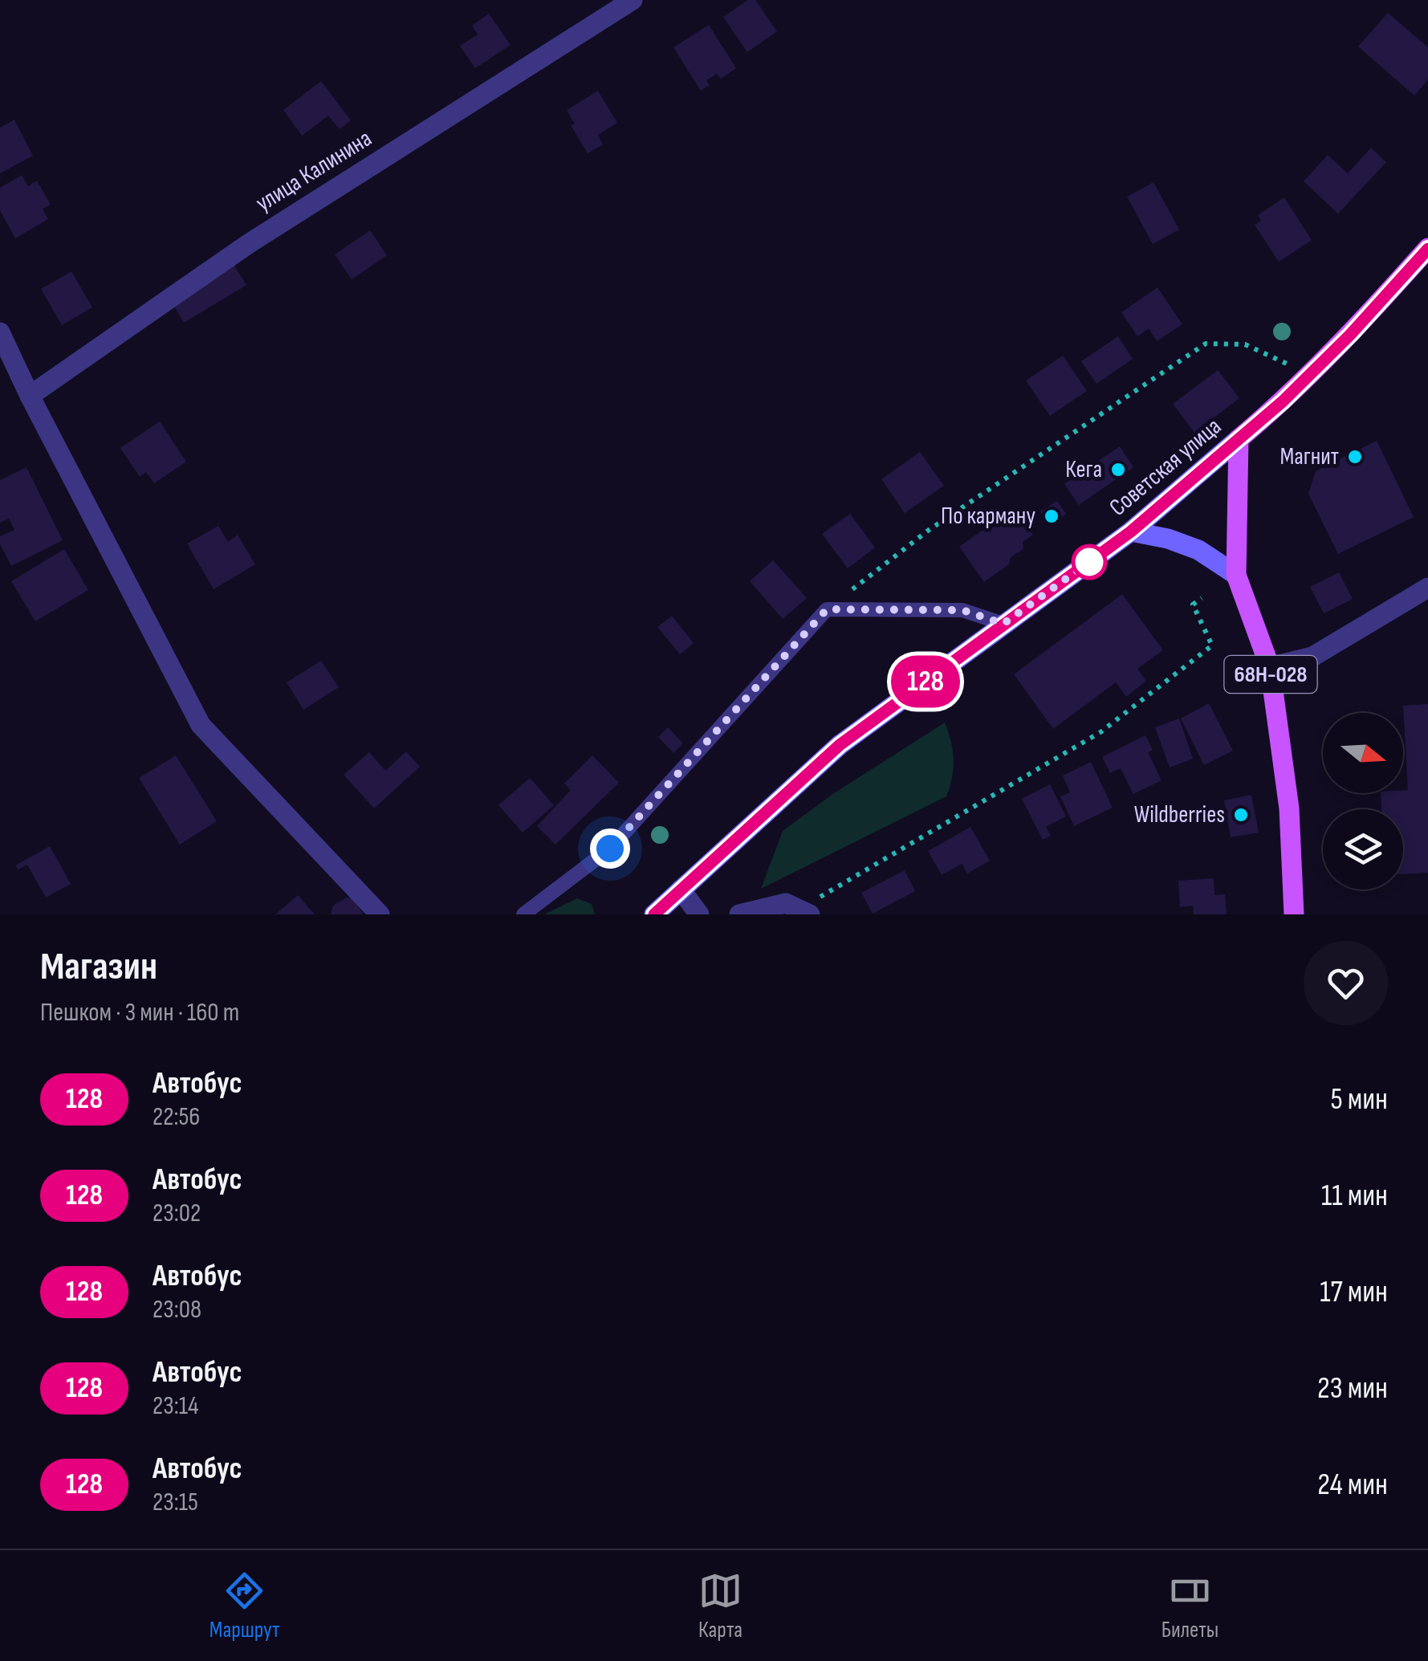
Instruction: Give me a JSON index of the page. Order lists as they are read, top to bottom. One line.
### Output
{"streets":{"main road":["Советская улица","68Н-028"],"street":["улица Калинина"]},"crossings":[["Советская улица","68Н-028"]],"places":["Магнит","Кега","По карману","Wildberries"],"lines":["bus line 128"],"north":"right","page":{"on_map":"128","heading":["Магазин","Пешком · 3 мин · 160 m"],"list":[{"mark":"128","name":"Автобус","note":"22:56","value":"5 мин"},{"mark":"128","name":"Автобус","note":"23:02","value":"11 мин"},{"mark":"128","name":"Автобус","note":"23:08","value":"17 мин"},{"mark":"128","name":"Автобус","note":"23:14","value":"23 мин"},{"mark":"128","name":"Автобус","note":"23:15","value":"24 мин"}],"tabs":["Маршрут","Карта","Билеты"]}}
